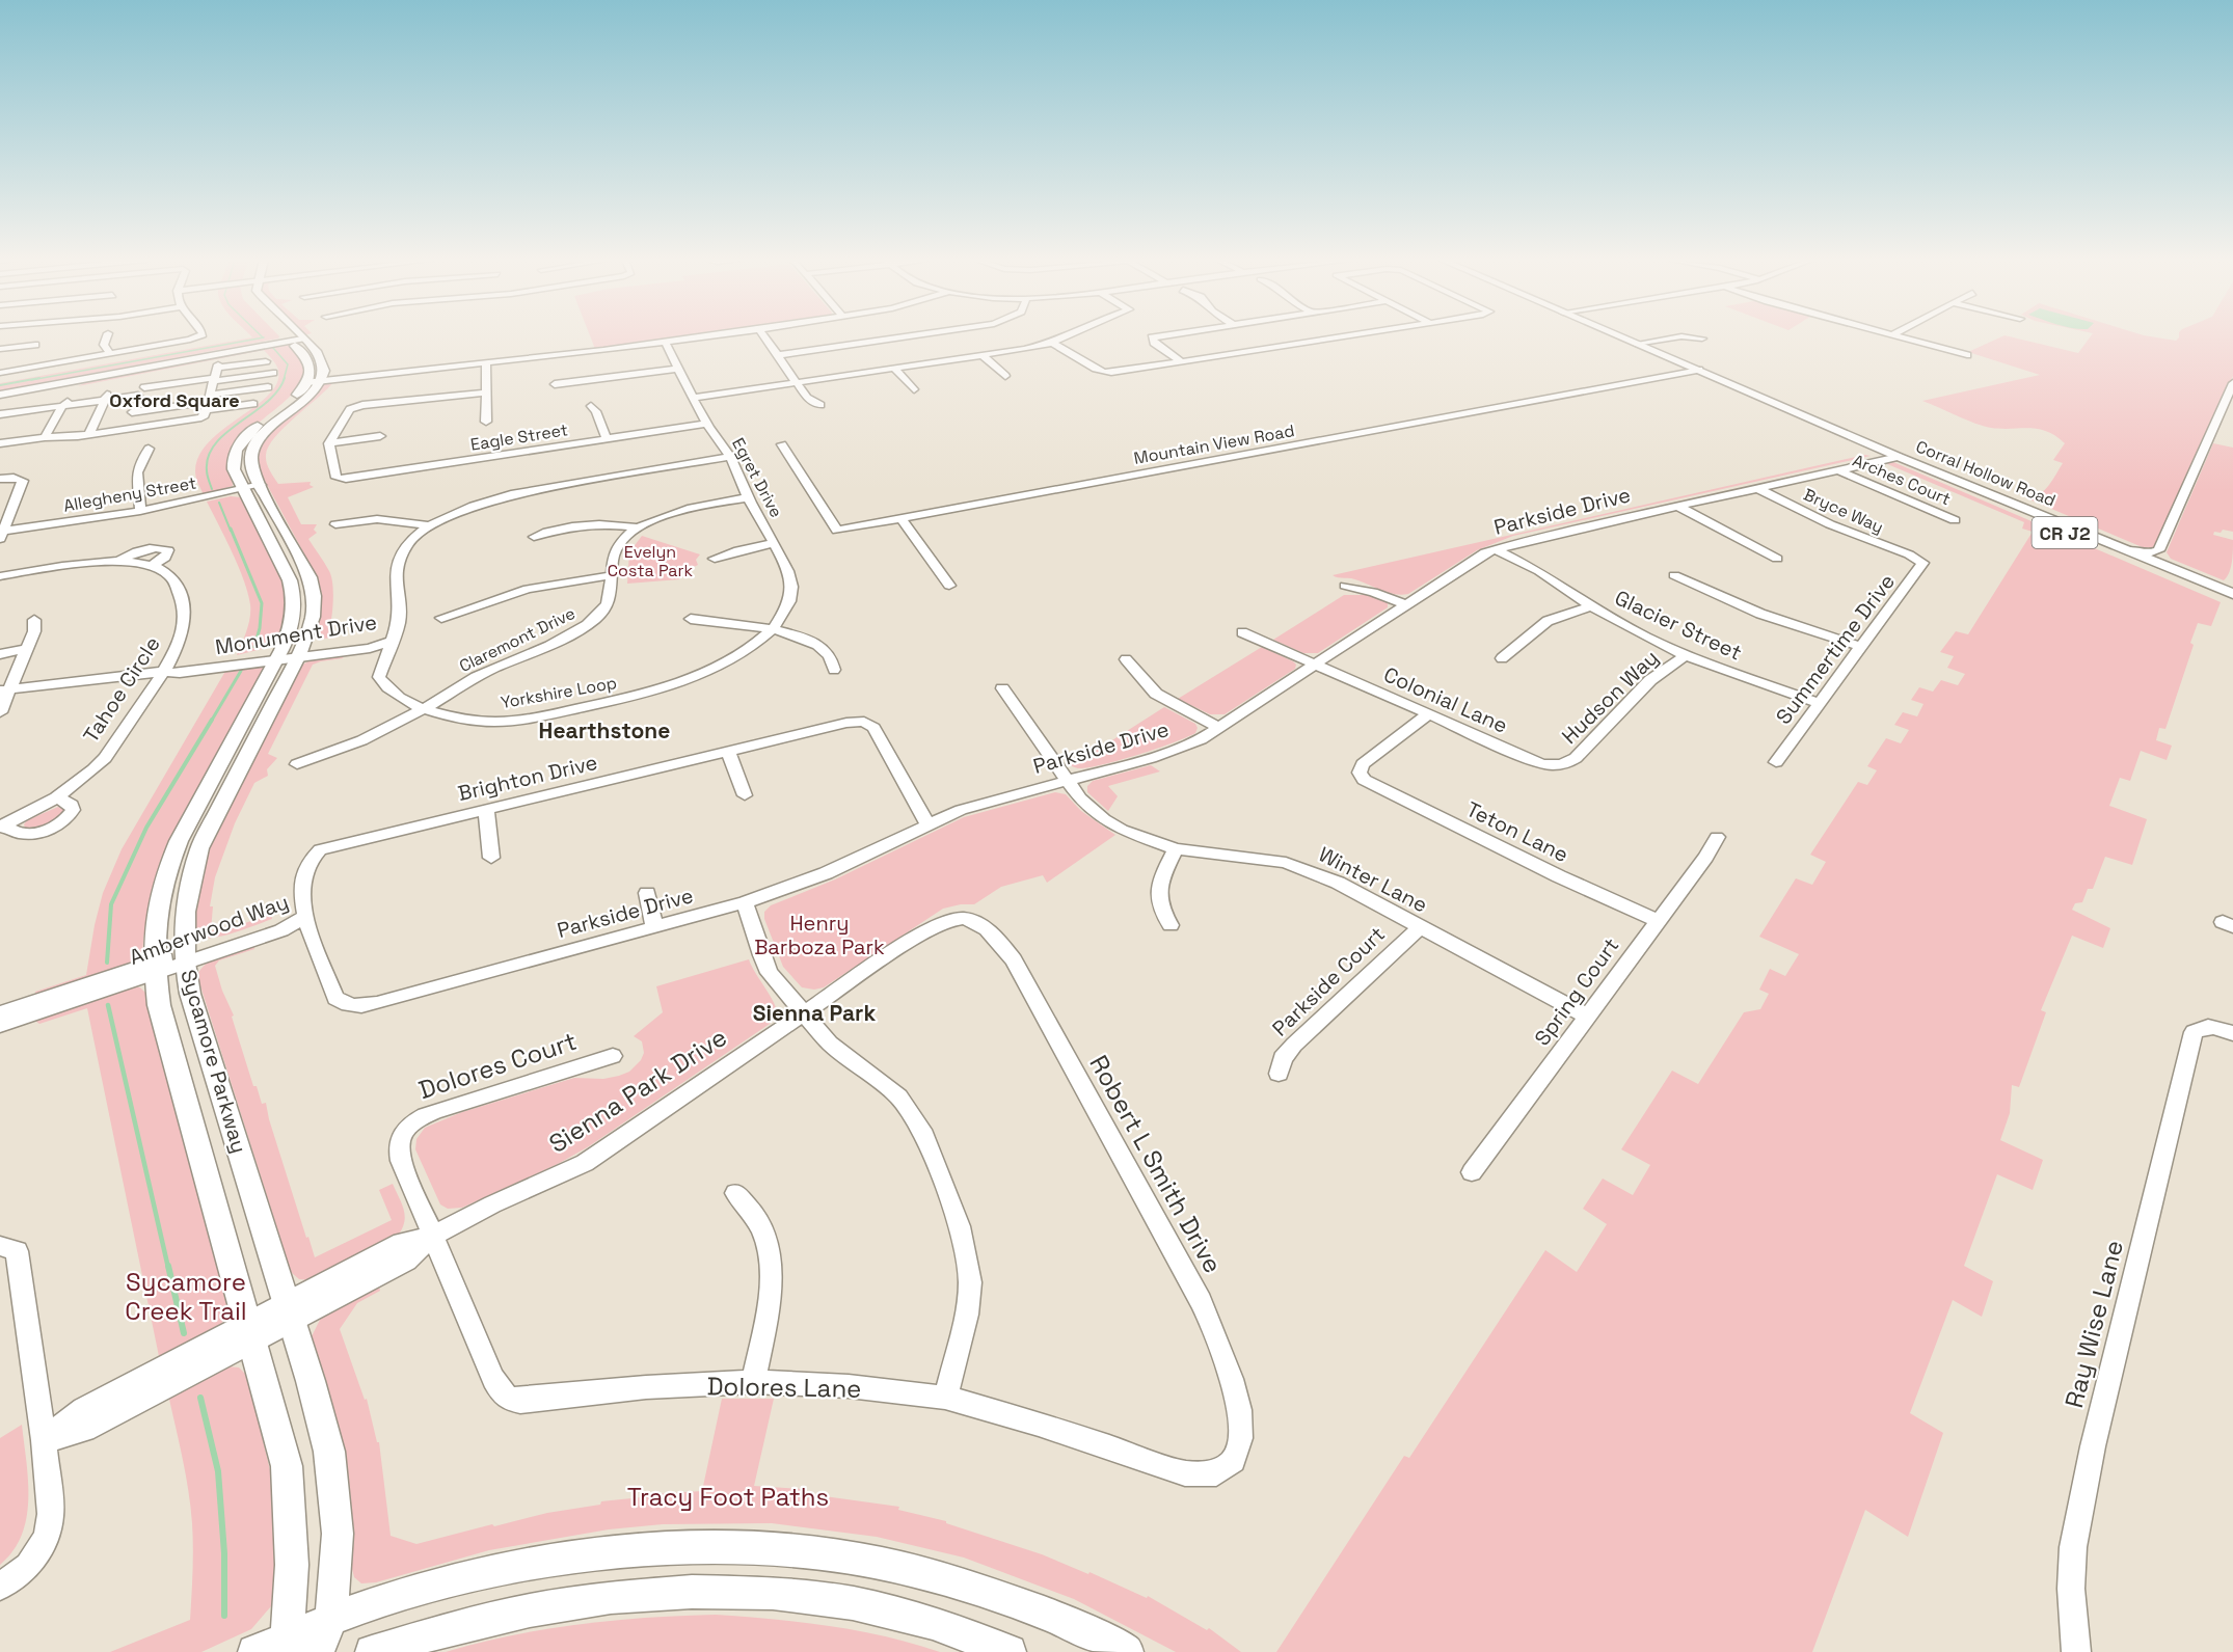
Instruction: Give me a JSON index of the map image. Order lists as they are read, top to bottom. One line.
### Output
{"streets":{"main road":["Corral Hollow Road","CR J2","Sycamore Parkway"],"street":["Eagle Street","Mountain View Road","Egret Drive","Arches Court","Allegheny Street","Parkside Drive","Bryce Way","Glacier Street","Monument Drive","Claremont Drive","Summertime Drive","Tahoe Circle","Yorkshire Loop","Hudson Way","Colonial Lane","Brighton Drive","Teton Lane","Winter Lane","Amberwood Way","Parkside Court","Spring Court","Dolores Court","Sienna Park Drive","Robert L Smith Drive","Ray Wise Lane","Dolores Lane"]},"crossings":[["Eagle Street","Egret Drive"],["Mountain View Road","Corral Hollow Road"],["Corral Hollow Road","Parkside Drive"],["Egret Drive","Claremont Drive"],["Egret Drive","Yorkshire Loop"],["Arches Court","Parkside Drive"],["Allegheny Street","Sycamore Parkway"],["Parkside Drive","Bryce Way"],["Parkside Drive","Glacier Street"],["Parkside Drive","Colonial Lane"],["Parkside Drive","Brighton Drive"],["Parkside Drive","Winter Lane"],["Parkside Drive","Amberwood Way"],["Bryce Way","Summertime Drive"],["Glacier Street","Summertime Drive"],["Glacier Street","Hudson Way"],["Monument Drive","Tahoe Circle"],["Monument Drive","Yorkshire Loop"],["Monument Drive","Sycamore Parkway"],["Claremont Drive","Yorkshire Loop"],["Hudson Way","Colonial Lane"],["Colonial Lane","Teton Lane"],["Brighton Drive","Amberwood Way"],["Teton Lane","Spring Court"],["Winter Lane","Parkside Court"],["Winter Lane","Spring Court"],["Amberwood Way","Sycamore Parkway"],["Sycamore Parkway","Sienna Park Drive"],["Dolores Court","Sienna Park Drive"],["Dolores Court","Dolores Lane"],["Sienna Park Drive","Robert L Smith Drive"],["Sienna Park Drive","Dolores Lane"],["Robert L Smith Drive","Dolores Lane"]],"districts":["Oxford Square","Hearthstone","Sienna Park"],"parks":["Evelyn Costa Park","Henry Barboza Park","Sycamore Creek Trail","Tracy Foot Paths"]}
